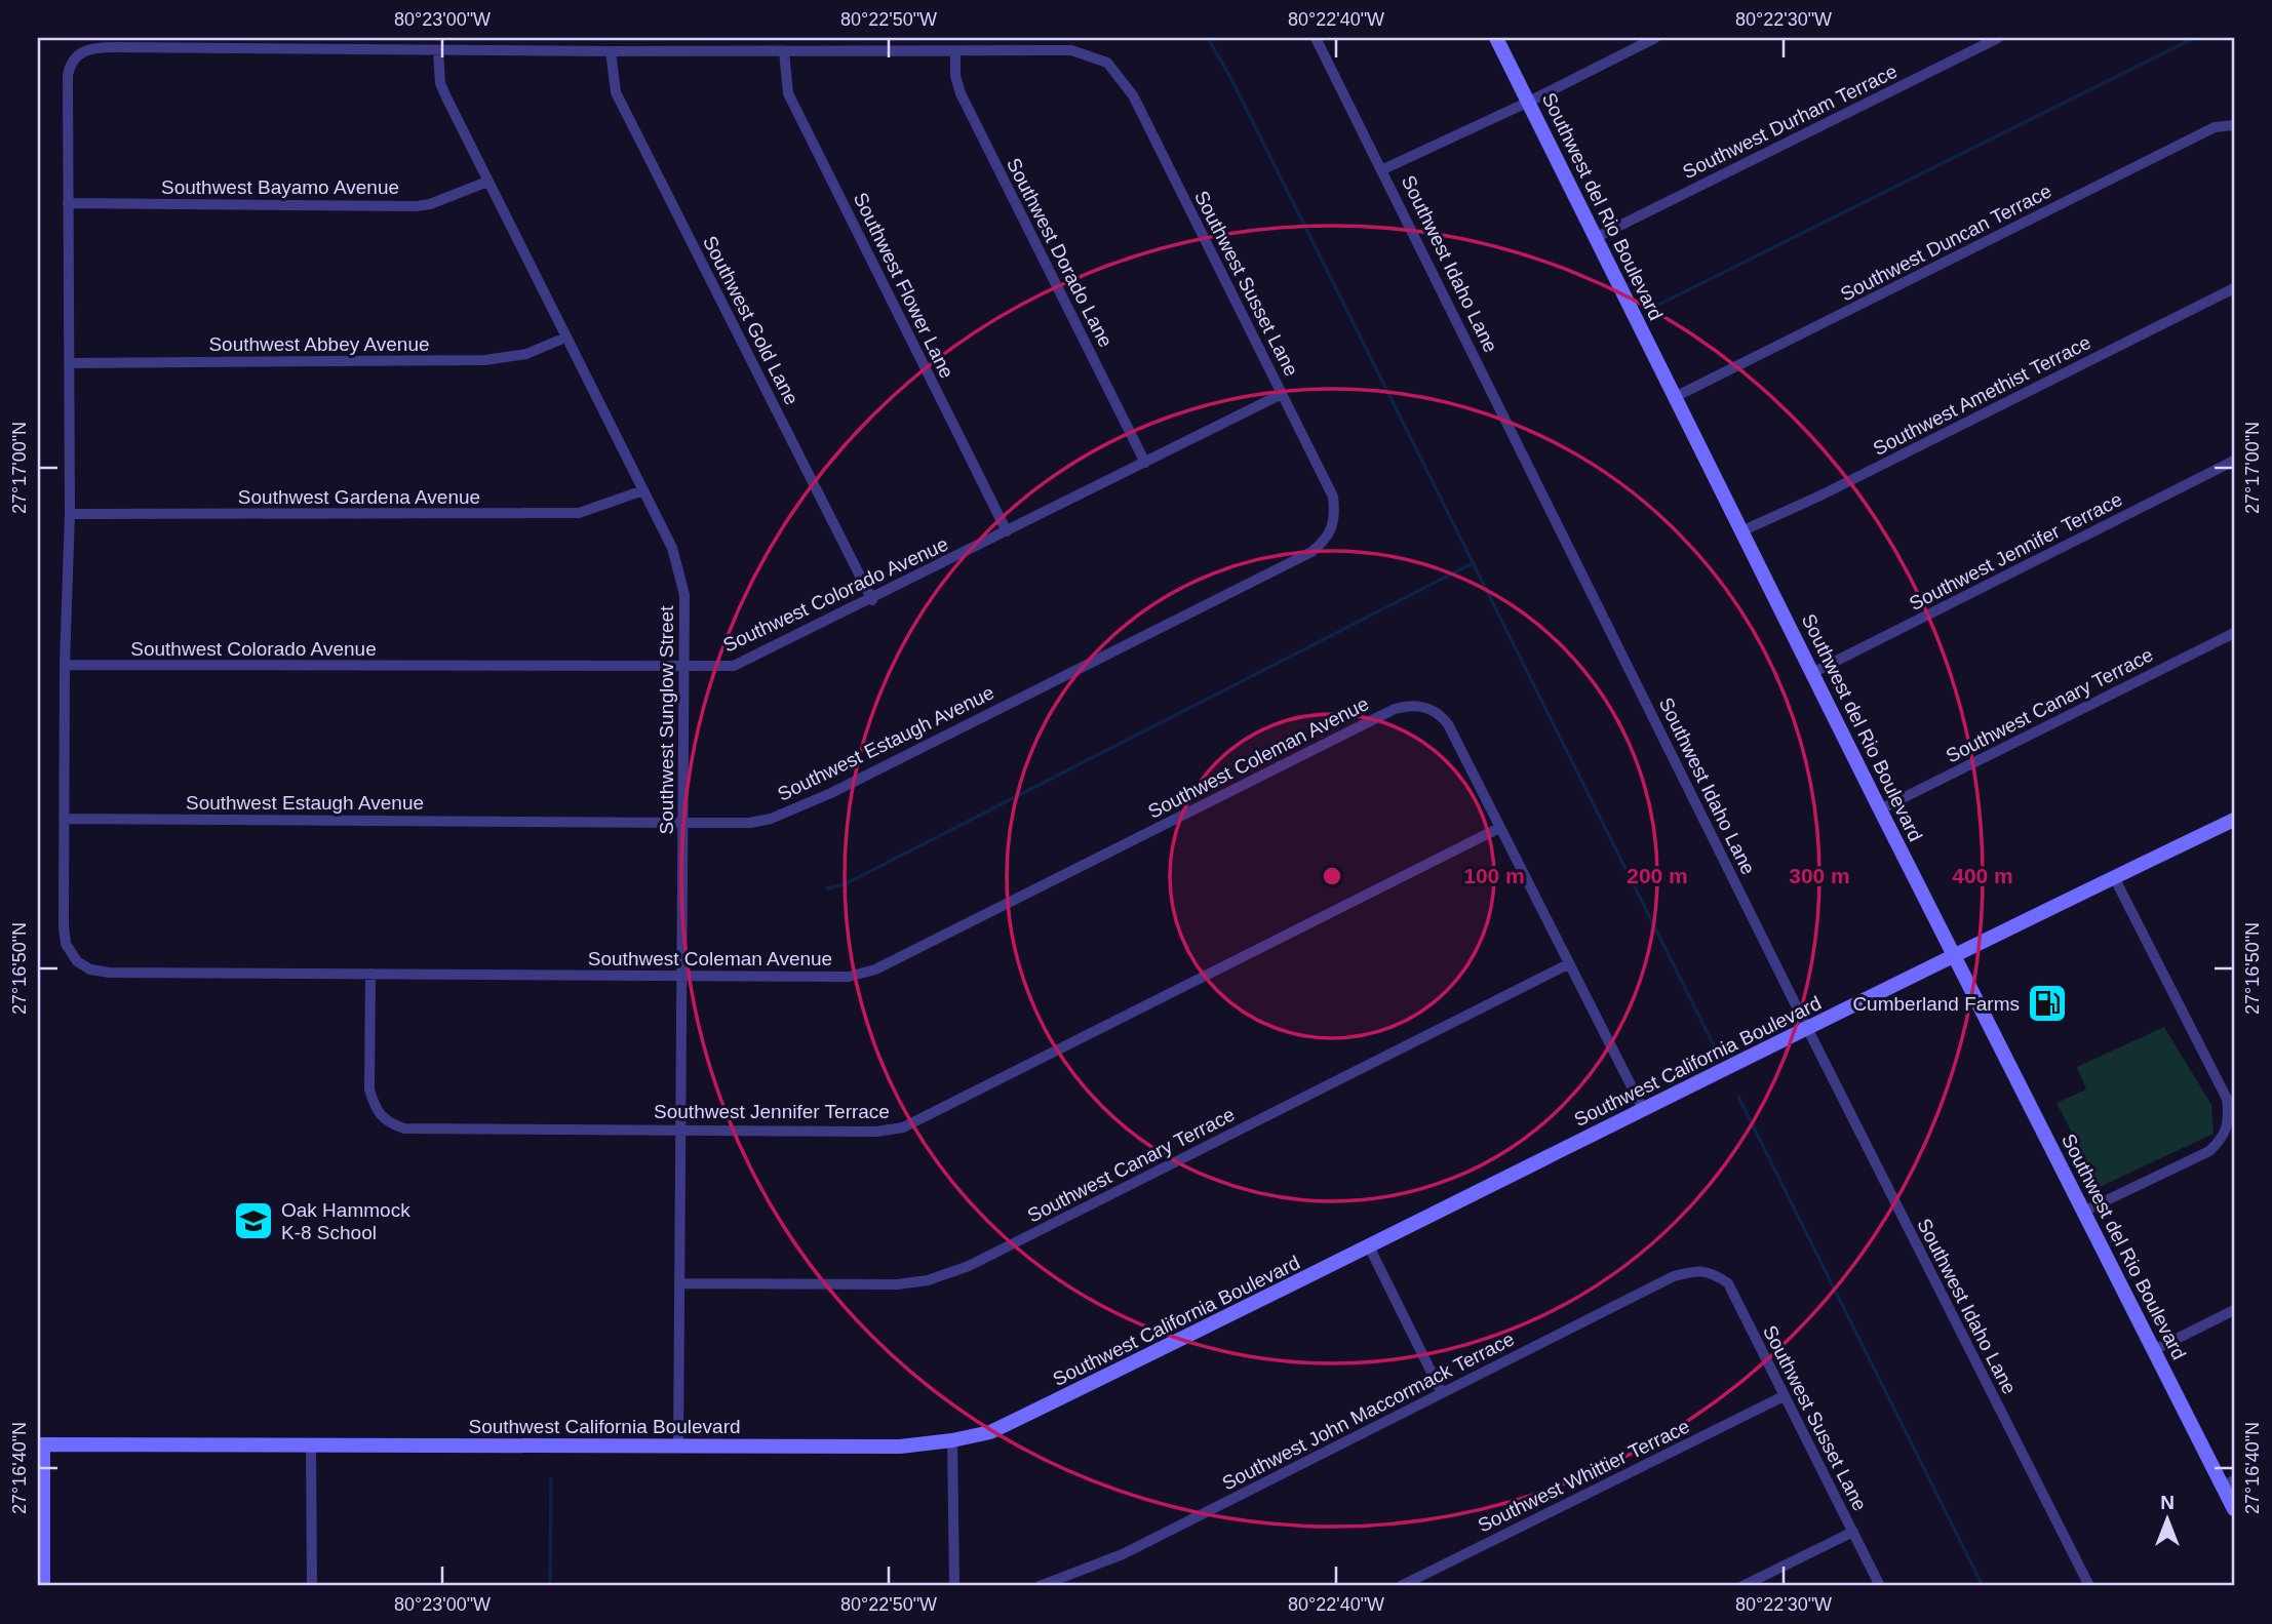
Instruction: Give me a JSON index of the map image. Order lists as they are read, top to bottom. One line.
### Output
{"streets":{"street":["Southwest Durham Terrace","Southwest Bayamo Avenue","Southwest del Rio Boulevard","Southwest Duncan Terrace","Southwest Dorado Lane","Southwest Idaho Lane","Southwest Susset Lane","Southwest Flower Lane","Southwest Gold Lane","Southwest Abbey Avenue","Southwest Amethist Terrace","Southwest Gardena Avenue","Southwest Jennifer Terrace","Southwest Colorado Avenue","Southwest Canary Terrace","Southwest Sunglow Street","Southwest Estaugh Avenue","Southwest Coleman Avenue","Southwest California Boulevard","Southwest John Maccormack Terrace","Southwest Whittier Terrace"]},"crossings":[["Southwest Durham Terrace","Southwest del Rio Boulevard"],["Southwest Bayamo Avenue","Southwest Sunglow Street"],["Southwest Bayamo Avenue","Southwest Coleman Avenue"],["Southwest del Rio Boulevard","Southwest Duncan Terrace"],["Southwest del Rio Boulevard","Southwest Amethist Terrace"],["Southwest del Rio Boulevard","Southwest Jennifer Terrace"],["Southwest del Rio Boulevard","Southwest Canary Terrace"],["Southwest del Rio Boulevard","Southwest California Boulevard"],["Southwest Dorado Lane","Southwest Susset Lane"],["Southwest Dorado Lane","Southwest Colorado Avenue"],["Southwest Idaho Lane","Southwest California Boulevard"],["Southwest Susset Lane","Southwest Colorado Avenue"],["Southwest Susset Lane","Southwest Estaugh Avenue"],["Southwest Susset Lane","Southwest John Maccormack Terrace"],["Southwest Susset Lane","Southwest Whittier Terrace"],["Southwest Flower Lane","Southwest Colorado Avenue"],["Southwest Gold Lane","Southwest Colorado Avenue"],["Southwest Abbey Avenue","Southwest Sunglow Street"],["Southwest Abbey Avenue","Southwest Coleman Avenue"],["Southwest Gardena Avenue","Southwest Sunglow Street"],["Southwest Gardena Avenue","Southwest Coleman Avenue"],["Southwest Jennifer Terrace","Southwest Sunglow Street"],["Southwest Jennifer Terrace","Southwest Coleman Avenue"],["Southwest Colorado Avenue","Southwest Sunglow Street"],["Southwest Colorado Avenue","Southwest Coleman Avenue"],["Southwest Canary Terrace","Southwest Sunglow Street"],["Southwest Sunglow Street","Southwest Estaugh Avenue"],["Southwest Sunglow Street","Southwest Coleman Avenue"],["Southwest Sunglow Street","Southwest California Boulevard"],["Southwest Estaugh Avenue","Southwest Coleman Avenue"]],"places":{"fuel station":["Cumberland Farms"],"school or university":["Oak Hammock K-8 School"]},"north":"top","coordinates":["80°23'00\"W","80°22'50\"W","80°22'40\"W","80°22'30\"W","27°17'00\"N","27°16'50\"N","27°16'40\"N"],"rings":["100 m","200 m","300 m","400 m"]}
